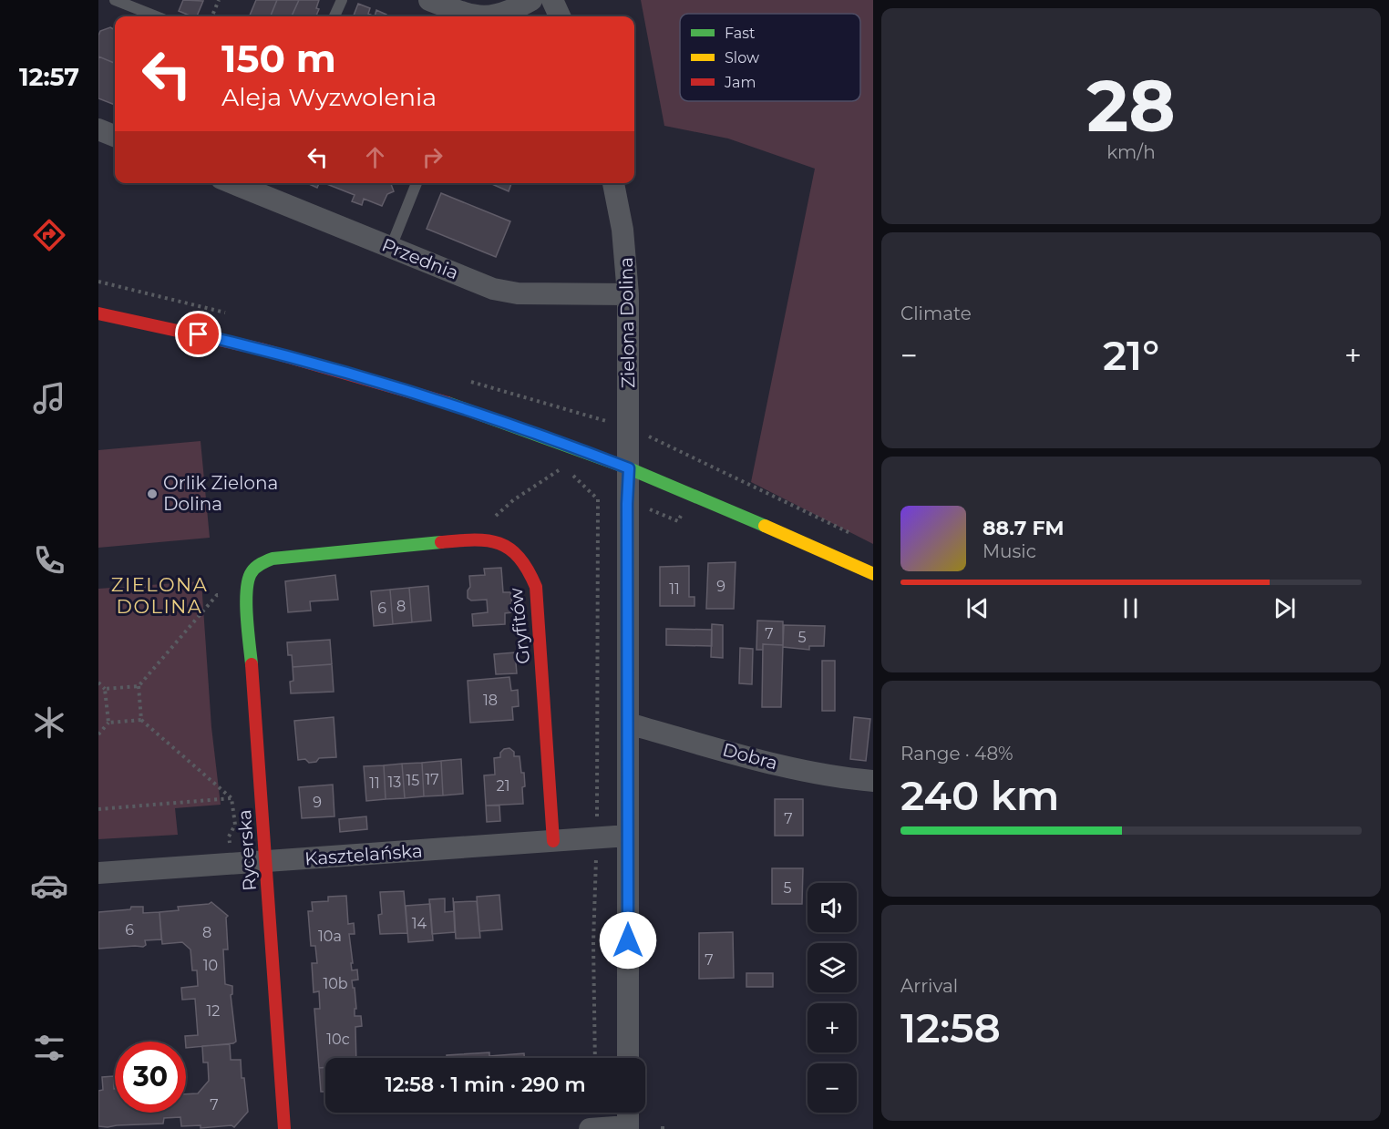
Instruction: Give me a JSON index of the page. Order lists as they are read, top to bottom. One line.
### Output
{"streets":{"street":["Przednia","Zielona Dolina","Gryfitów","Dobra","Rycerska","Kasztelańska"]},"crossings":[["Przednia","Zielona Dolina"],["Zielona Dolina","Dobra"],["Zielona Dolina","Kasztelańska"],["Gryfitów","Rycerska"],["Gryfitów","Kasztelańska"],["Rycerska","Kasztelańska"]],"districts":["ZIELONA DOLINA"],"places":["Orlik Zielona Dolina"],"house_numbers":["9","11","8","6","7","5","18","17","15","13","11","21","9","7","5","14","6","8","10a","7","10","10b","12","10c","7"],"legend":["Fast","Slow","Jam"],"page":{"tabs":"12:57","tile":[["28","km/h"],"Climate",["Range · 48%","240 km"],["Arrival","12:58"]],"turn":["150 m","Aleja Wyzwolenia"],"heat":["−","21°","+"],"song":["88.7 FM","Music"],"map_buttons":["+","−"],"limit":"30","trip":"12:58 · 1 min · 290 m"}}
